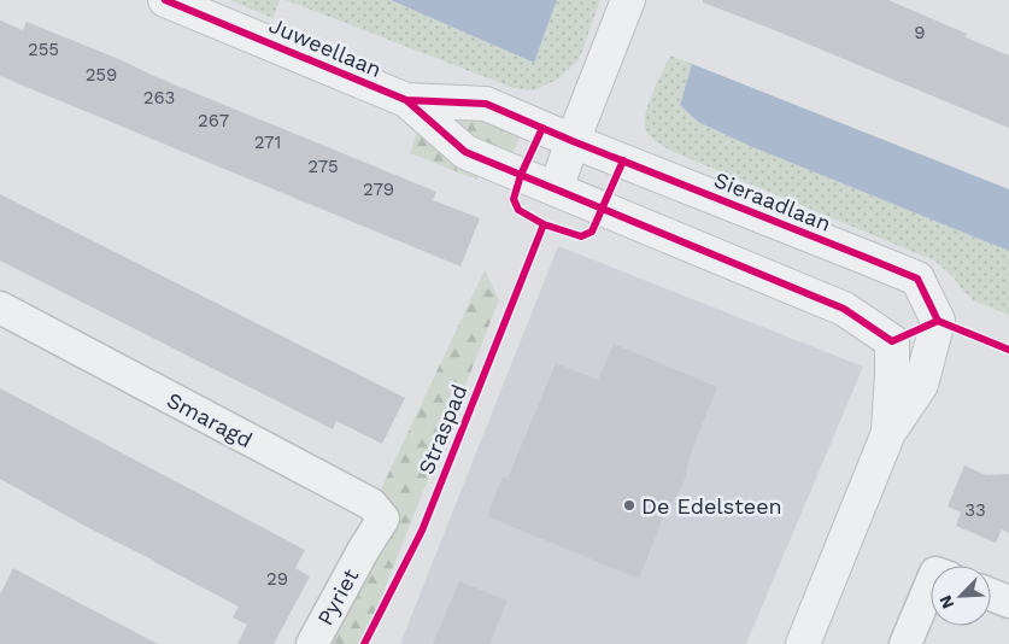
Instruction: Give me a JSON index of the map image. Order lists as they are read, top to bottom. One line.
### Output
{"streets":{"street":["Juweellaan","Sieraadlaan","Smaragd","Pyriet"],"cycle path":["Straspad"]},"crossings":[["Juweellaan","Sieraadlaan"],["Smaragd","Pyriet"]],"places":["De Edelsteen"],"house_numbers":["9","255","259","263","267","271","275","279","33","29"],"north":"bottom left"}
